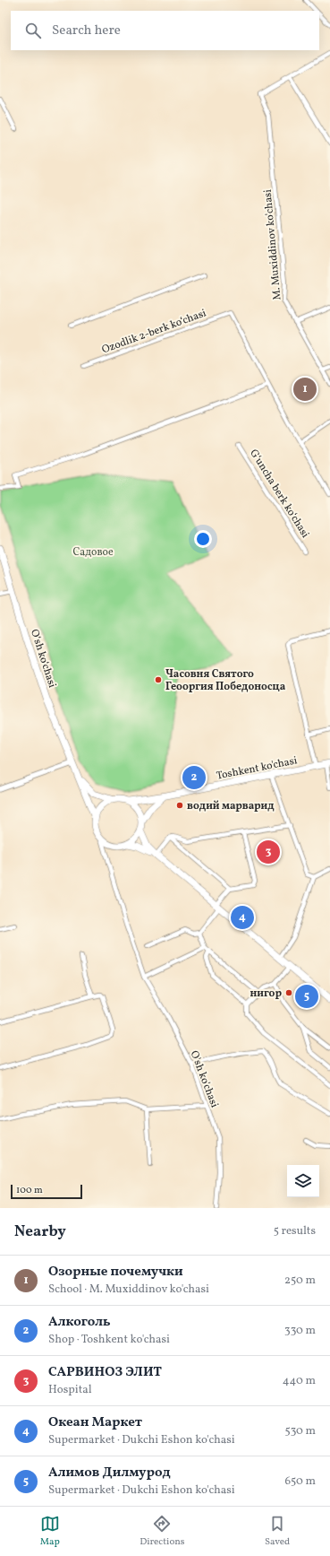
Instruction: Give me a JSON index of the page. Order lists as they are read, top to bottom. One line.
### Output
{"streets":{"main road":["Oʻsh koʻchasi","Toshkent ko'chasi"],"street":["M. Muxiddinov ko'chasi","Ozodlik 2-berk koʻchasi","Gʻuncha berk koʻchasi","O'sh ko'chasi"]},"crossings":[["Toshkent ko'chasi","O'sh ko'chasi"]],"parks":["Садовое"],"places":["Часовня Святого Геооргия Победоносца","водий марварид","нигор"],"scale_bar":"100 m","page":{"search":"Search here","pins":["1","2","3","4","5"],"scale":"100 m","heading":["Nearby","5 results"],"list":[{"mark":"1","name":"Озорные почемучки","note":"School · M. Muxiddinov ko'chasi","value":"250 m"},{"mark":"2","name":"Алкоголь","note":"Shop · Toshkent ko'chasi","value":"330 m"},{"mark":"3","name":"САРВИНОЗ ЭЛИТ","note":"Hospital","value":"440 m"},{"mark":"4","name":"Океан Маркет","note":"Supermarket · Dukchi Eshon ko'chasi","value":"530 m"},{"mark":"5","name":"Алимов Дилмурод","note":"Supermarket · Dukchi Eshon ko'chasi","value":"650 m"}],"nav":["Map","Directions","Saved"]}}
